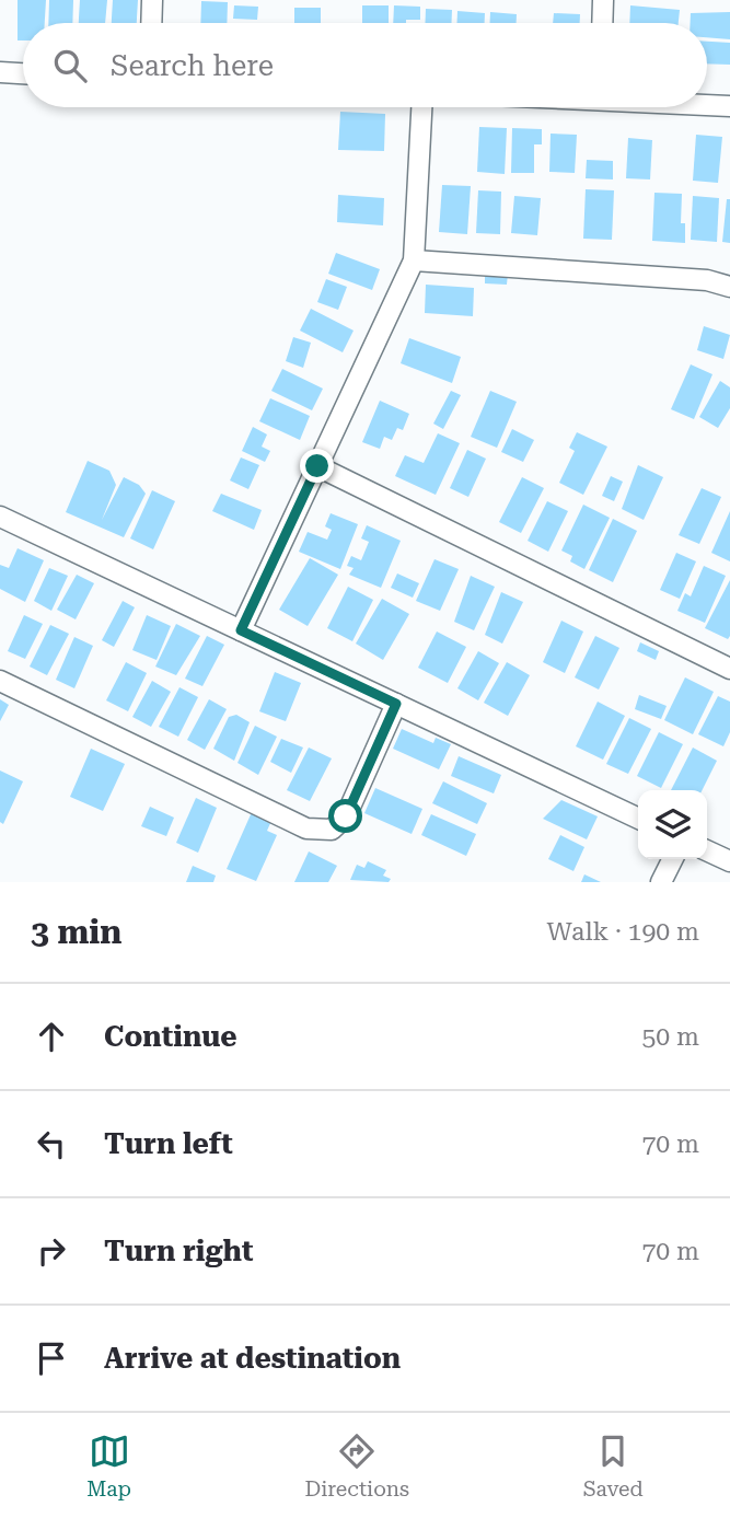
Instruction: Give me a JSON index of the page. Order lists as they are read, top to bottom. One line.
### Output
{"page":{"search":"Search here","heading":["3 min","Walk · 190 m"],"list":[["Continue","50 m"],["Turn left","70 m"],["Turn right","70 m"],"Arrive at destination"],"nav":["Map","Directions","Saved"]}}
